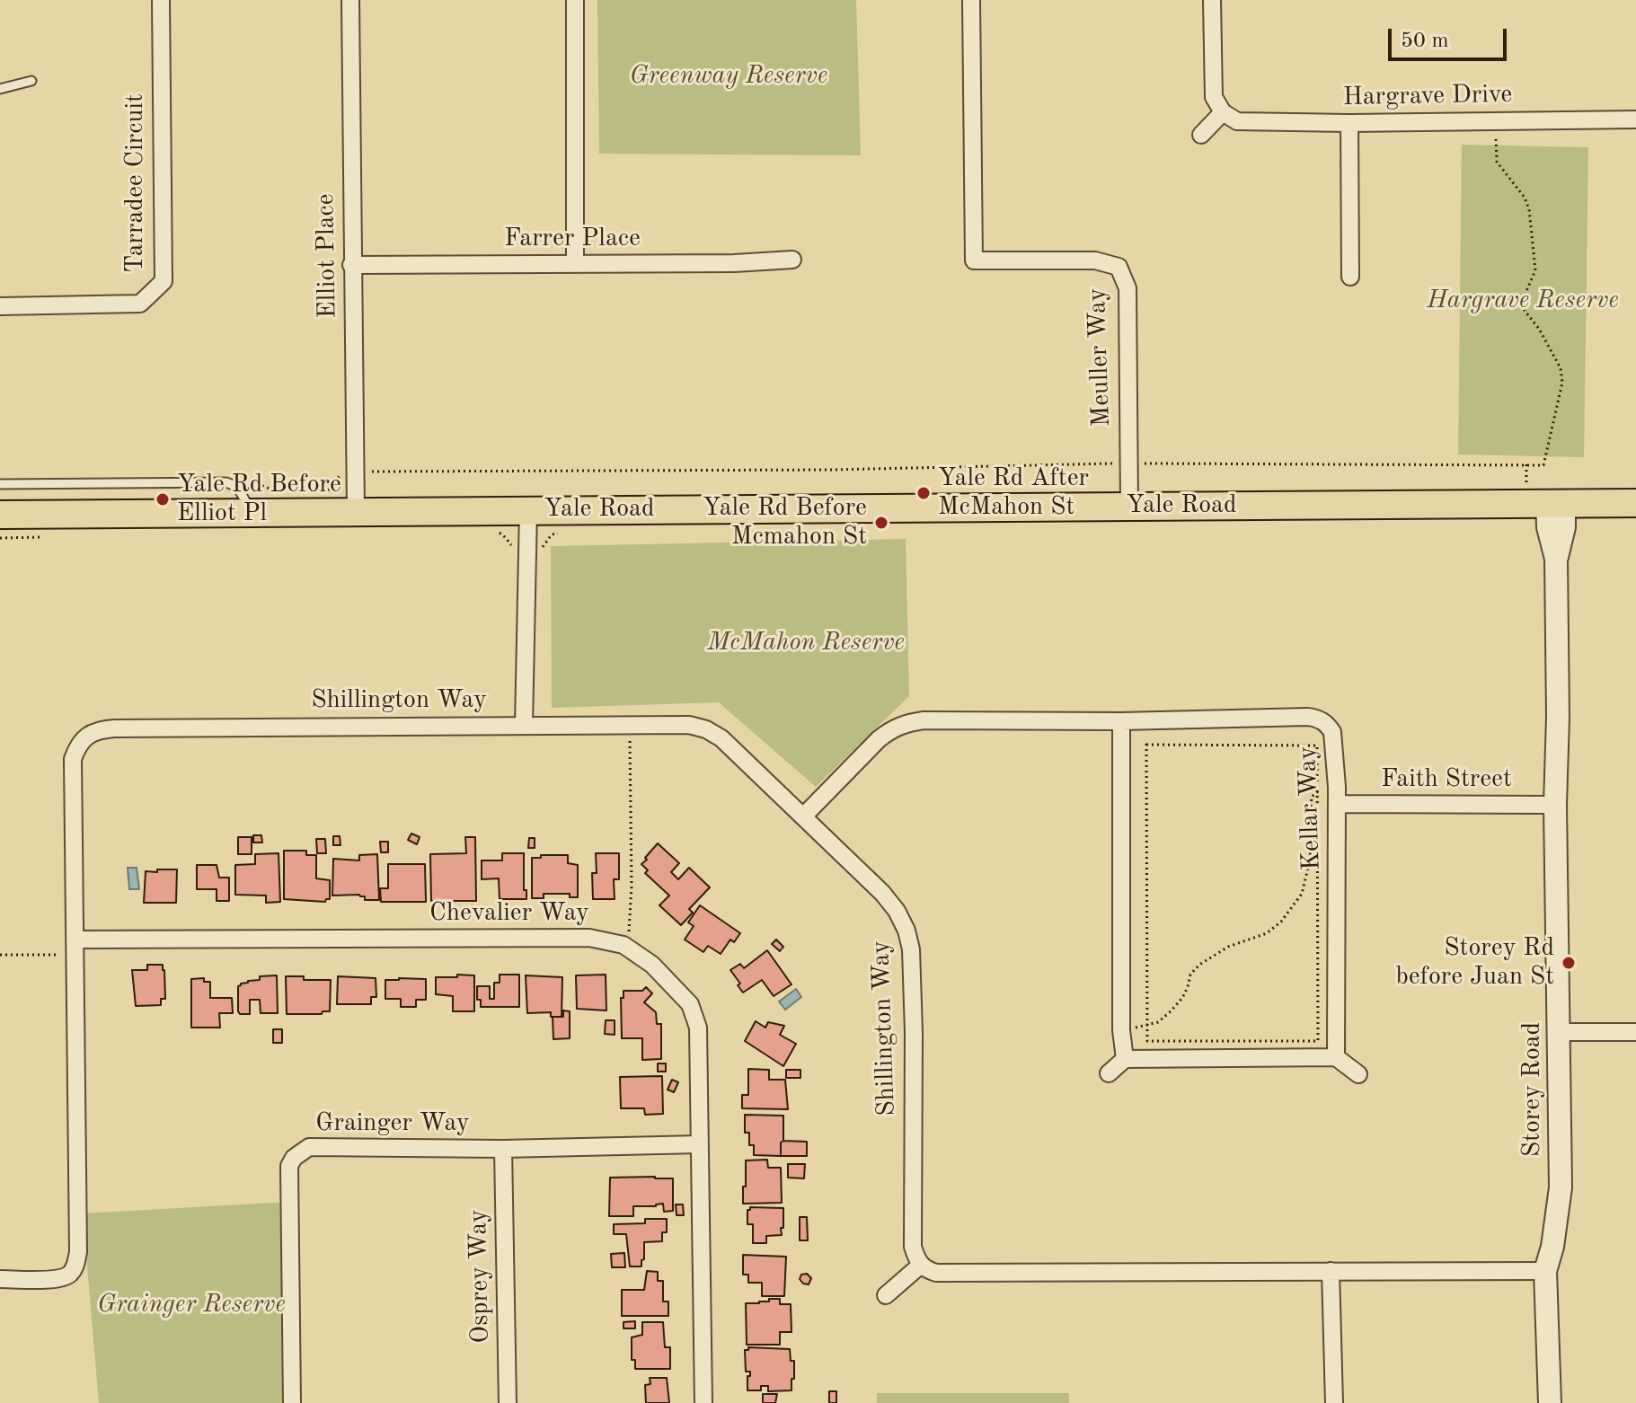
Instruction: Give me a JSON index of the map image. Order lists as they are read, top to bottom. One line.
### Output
{"streets":{"main road":["Yale Road"],"street":["Hargrave Drive","Tarradee Circuit","Farrer Place","Elliot Place","Meuller Way","Shillington Way","Faith Street","Kellar Way","Chevalier Way","Storey Road","Grainger Way","Osprey Way"]},"crossings":[["Farrer Place","Elliot Place"],["Elliot Place","Yale Road"],["Meuller Way","Yale Road"],["Yale Road","Storey Road"],["Shillington Way","Kellar Way"],["Shillington Way","Chevalier Way"],["Faith Street","Kellar Way"],["Faith Street","Storey Road"],["Chevalier Way","Grainger Way"],["Grainger Way","Osprey Way"]],"parks":["Greenway Reserve","Hargrave Reserve","McMahon Reserve","Grainger Reserve"],"places":["Yale Rd After McMahon St","Yale Rd Before Elliot Pl","Yale Rd Before Mcmahon St","Storey Rd before Juan St"],"scale_bar":"50 m"}
